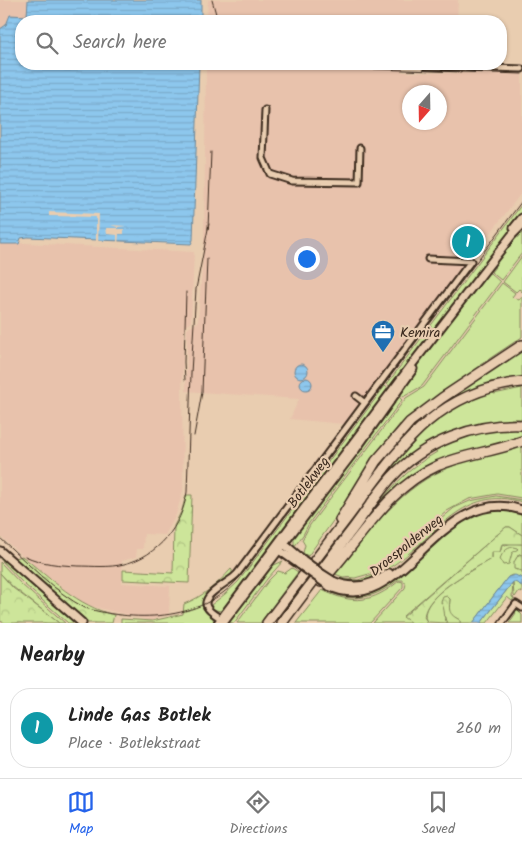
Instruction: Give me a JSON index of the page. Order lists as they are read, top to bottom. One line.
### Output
{"streets":{"main road":["Botlekweg","Droespolderweg"]},"crossings":[["Botlekweg","Droespolderweg"]],"places":{"office":["Kemira"]},"north":"bottom","page":{"search":"Search here","pins":"1","heading":"Nearby","list":[{"mark":"1","name":"Linde Gas Botlek","note":"Place · Botlekstraat","value":"260 m"}],"nav":["Map","Directions","Saved"]}}
